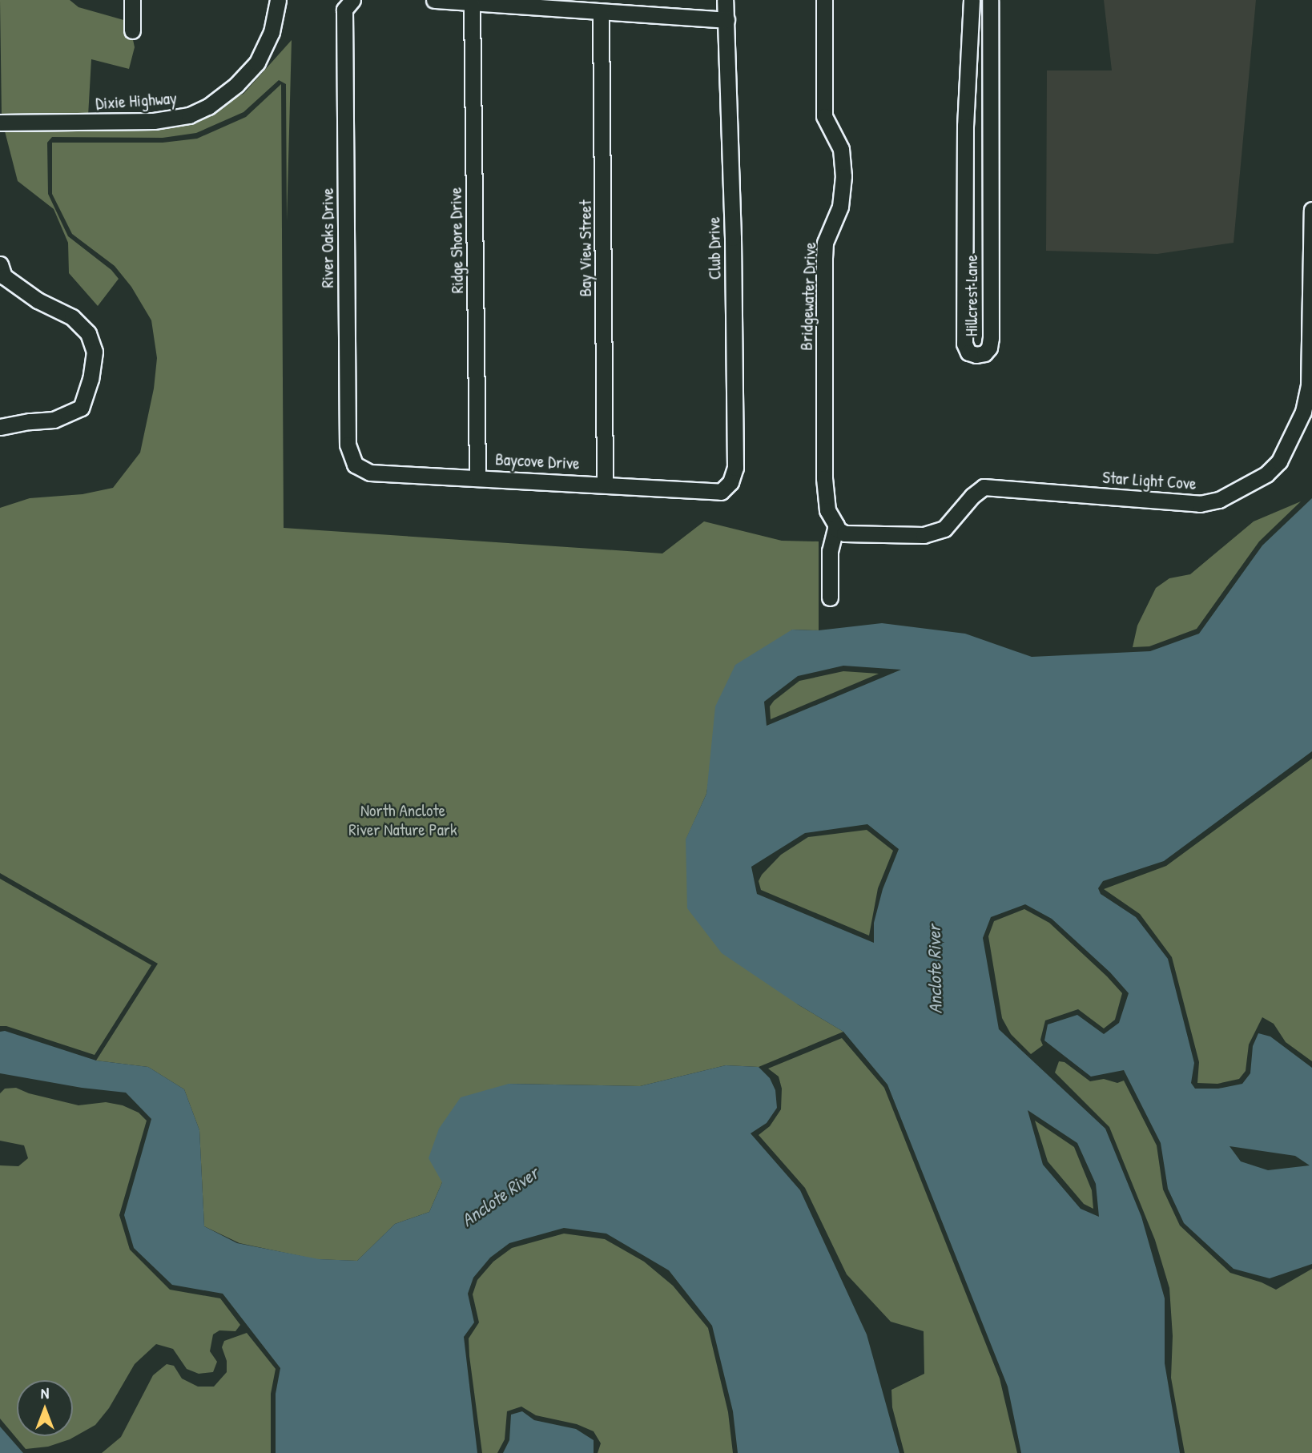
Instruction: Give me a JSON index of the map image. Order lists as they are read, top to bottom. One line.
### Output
{"streets":{"street":["Dixie Highway","River Oaks Drive","Ridge Shore Drive","Bay View Street","Club Drive","Hillcrest Lane","Bridgewater Drive","Baycove Drive","Star Light Cove"]},"crossings":[["River Oaks Drive","Baycove Drive"],["Ridge Shore Drive","Baycove Drive"],["Bay View Street","Baycove Drive"],["Club Drive","Baycove Drive"],["Bridgewater Drive","Star Light Cove"]],"water":["Anclote River"],"parks":["North Anclote River Nature Park"],"north":"top"}
